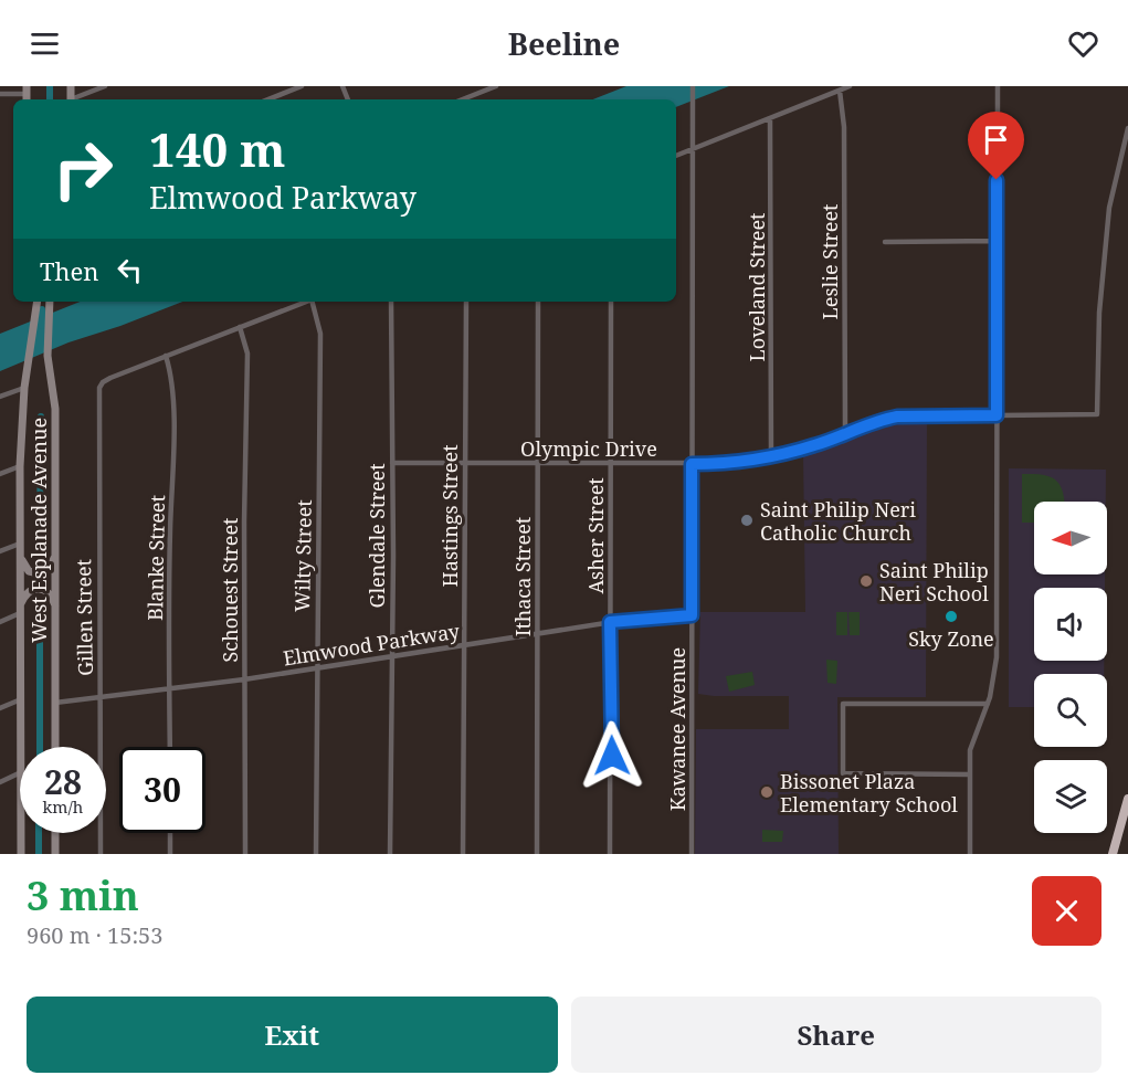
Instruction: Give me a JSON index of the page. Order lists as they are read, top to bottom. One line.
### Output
{"streets":{"main road":["West Esplanade Avenue"],"street":["Leslie Street","Loveland Street","Olympic Drive","Hastings Street","Glendale Street","Asher Street","Wilty Street","Blanke Street","Ithaca Street","Schouest Street","Gillen Street","Elmwood Parkway","Kawanee Avenue"]},"crossings":[["Leslie Street","Olympic Drive"],["Loveland Street","Olympic Drive"],["Olympic Drive","Hastings Street"],["Olympic Drive","Glendale Street"],["Olympic Drive","Asher Street"],["Olympic Drive","Ithaca Street"],["Olympic Drive","Kawanee Avenue"],["Hastings Street","Elmwood Parkway"],["West Esplanade Avenue","Elmwood Parkway"],["Glendale Street","Elmwood Parkway"],["Asher Street","Elmwood Parkway"],["Wilty Street","Elmwood Parkway"],["Blanke Street","Gillen Street"],["Blanke Street","Elmwood Parkway"],["Ithaca Street","Elmwood Parkway"],["Schouest Street","Elmwood Parkway"],["Gillen Street","Elmwood Parkway"],["Elmwood Parkway","Kawanee Avenue"]],"places":["Saint Philip Neri Catholic Church","Saint Philip Neri School","Sky Zone","Bissonet Plaza Elementary School"],"north":"left","page":{"header":"Beeline","turn":["140 m","Elmwood Parkway"],"then":"Then","speed":"28 km/h","limit":"30","heading":["3 min","960 m · 15:53"],"buttons":["Exit","Share"]}}
